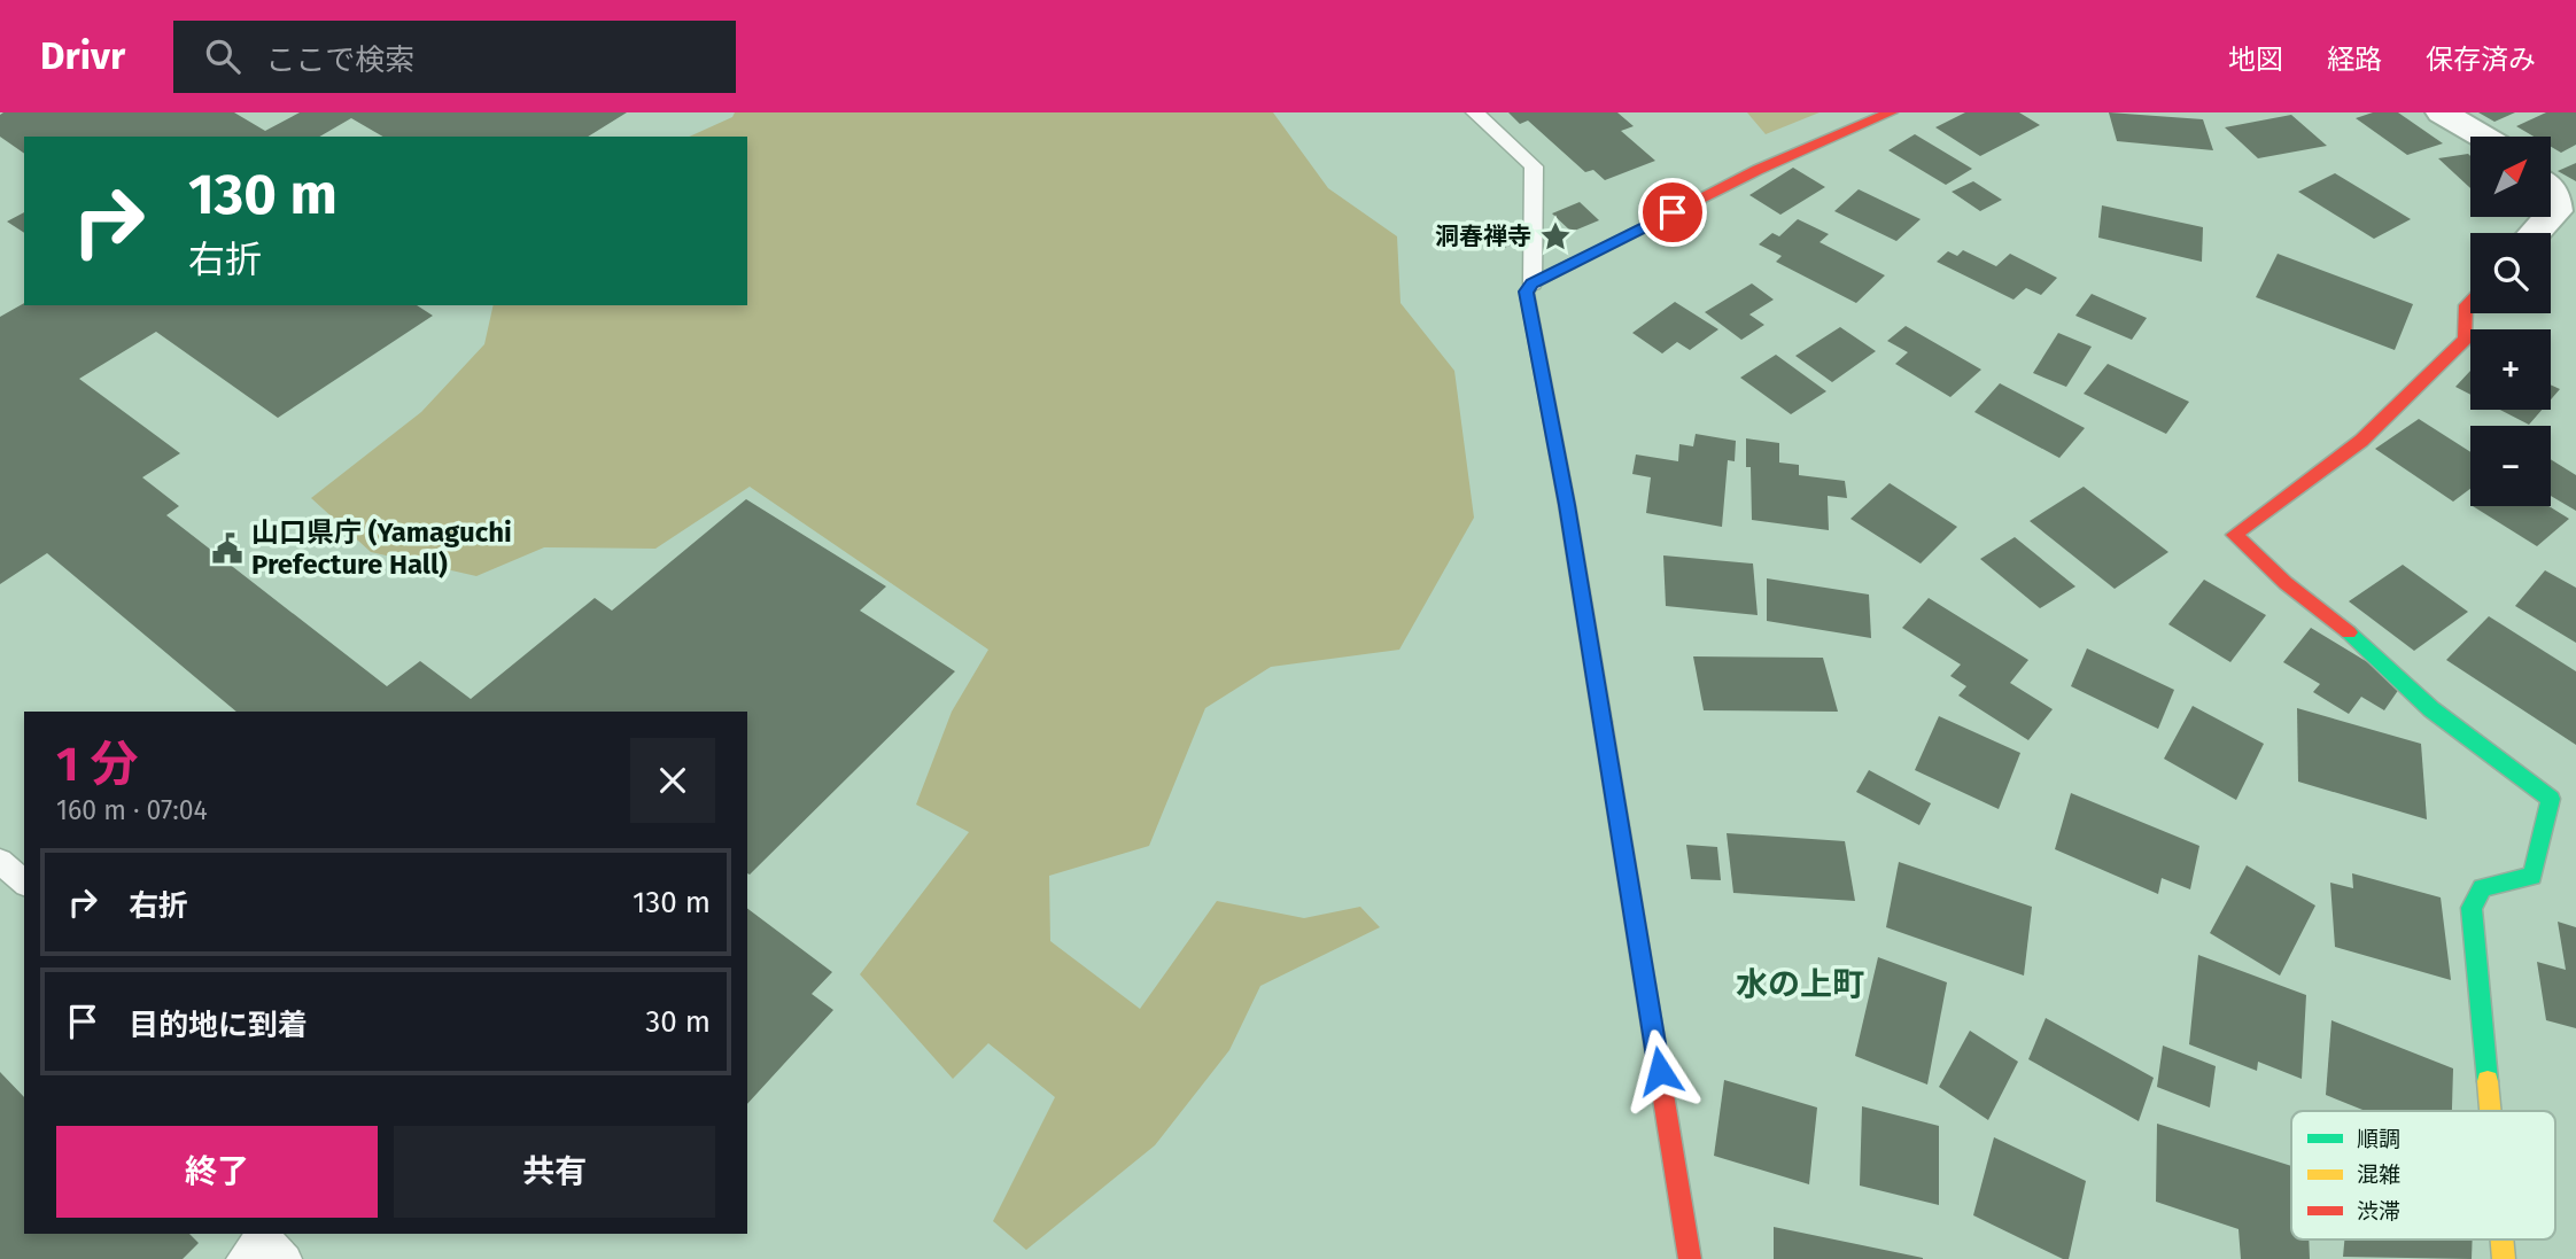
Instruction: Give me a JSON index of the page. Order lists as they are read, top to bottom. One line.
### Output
{"districts":["水の上町"],"places":{"place":["洞春禅寺"],"public building":["山口県庁 (Yamaguchi Prefecture Hall)"]},"legend":["順調","混雑","渋滞"],"north":"top right","page":{"header":"Drivr","search":"ここで検索","nav":["地図","経路","保存済み"],"map_buttons":["+","−"],"turn":["130 m","右折"],"heading":["1 分","160 m · 07:04"],"list":[{"name":"右折","value":"130 m"},{"name":"目的地に到着","value":"30 m"}],"buttons":["終了","共有"]}}
